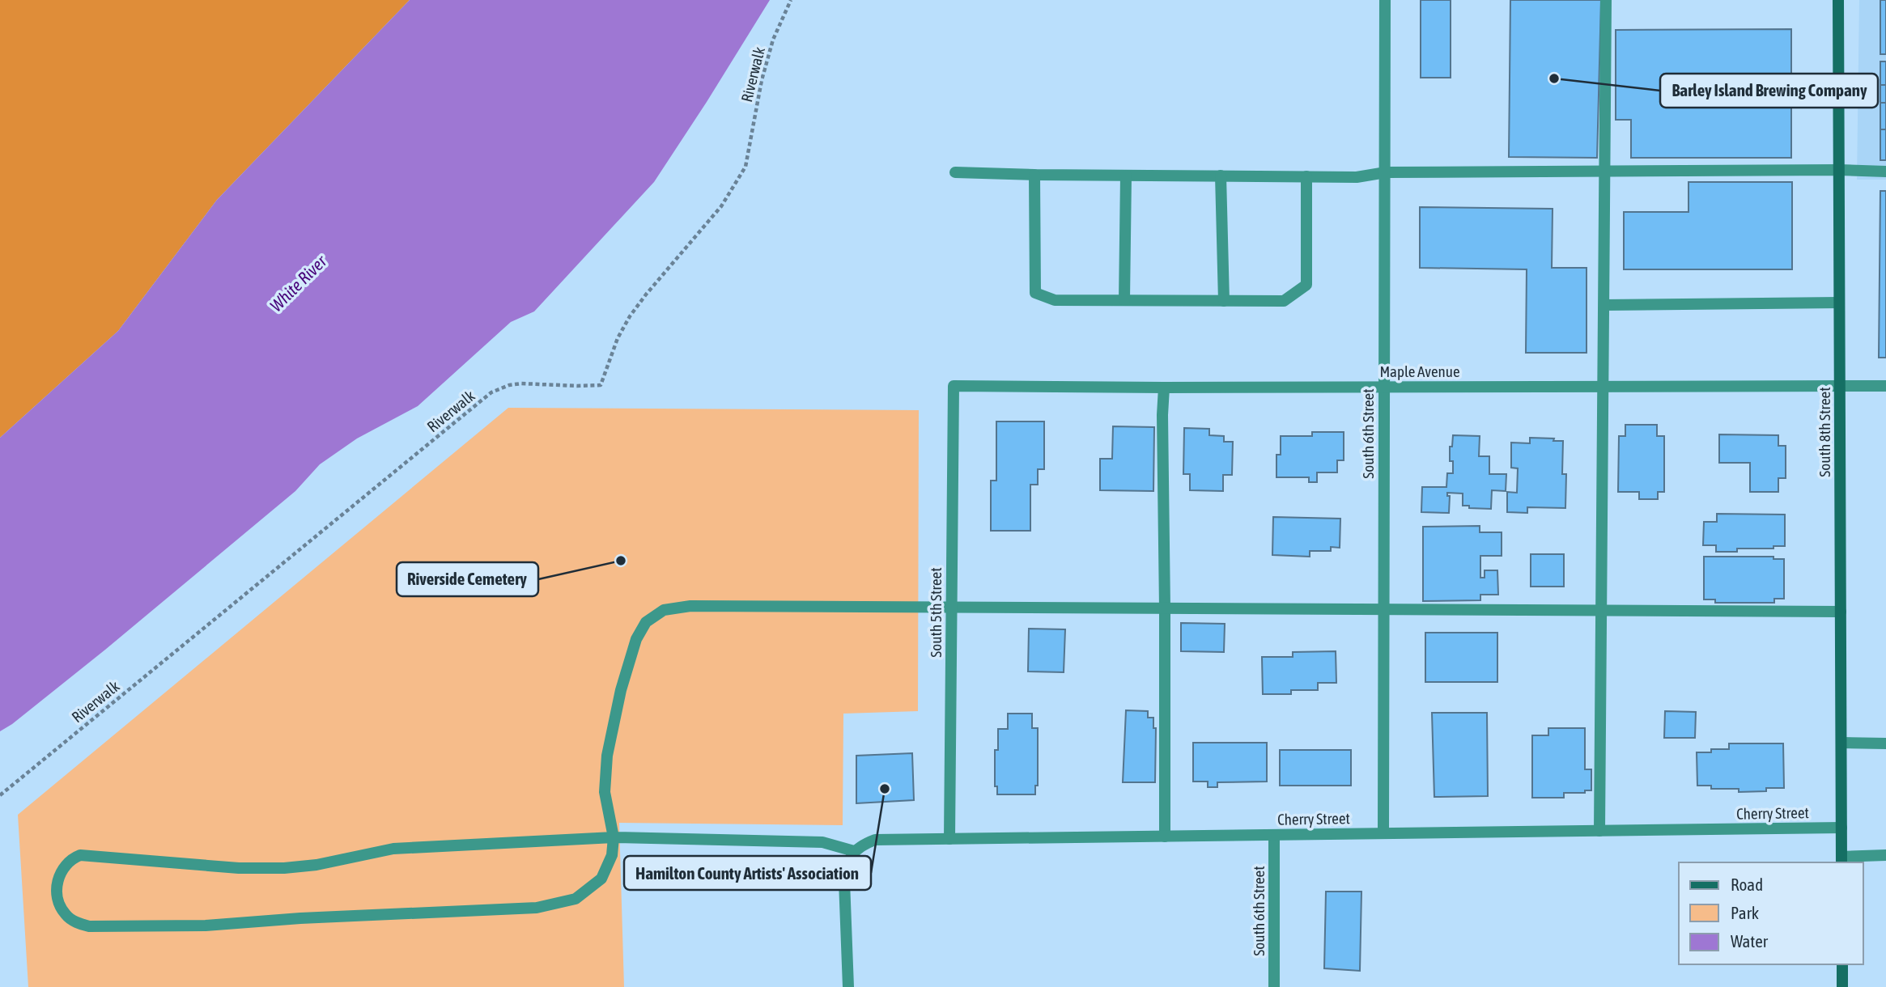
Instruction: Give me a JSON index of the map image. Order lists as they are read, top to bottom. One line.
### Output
{"streets":{"street":["Maple Avenue","South 8th Street","South 6th Street","South 5th Street","Cherry Street"],"path":["Riverwalk"]},"crossings":[["Maple Avenue","South 8th Street"],["Maple Avenue","South 6th Street"],["Maple Avenue","South 5th Street"],["South 8th Street","Cherry Street"],["South 6th Street","Cherry Street"],["South 5th Street","Cherry Street"]],"water":["White River"],"places":["Barley Island Brewing Company","Riverside Cemetery","Hamilton County Artists' Association"],"legend":["Road","Park","Water"]}
